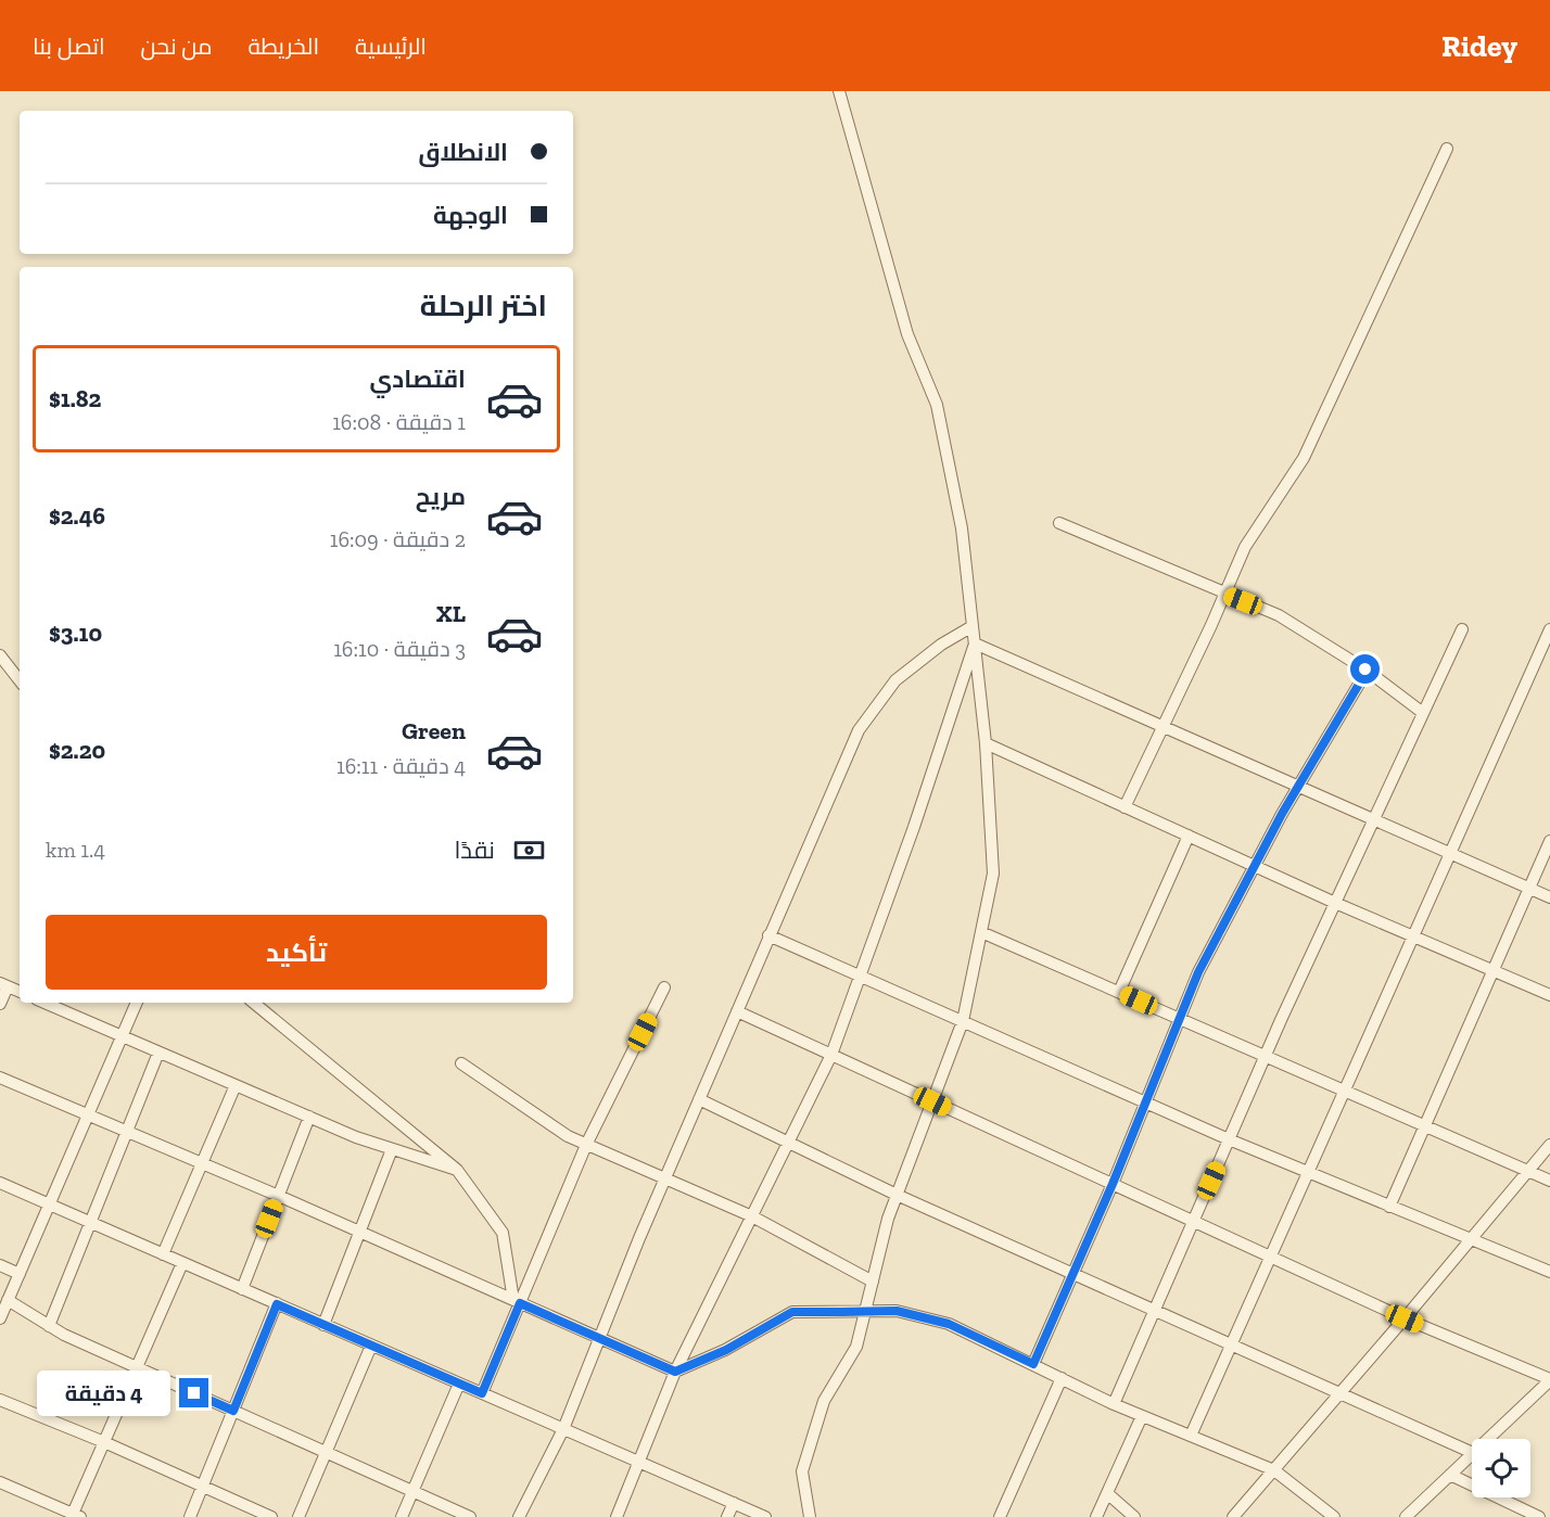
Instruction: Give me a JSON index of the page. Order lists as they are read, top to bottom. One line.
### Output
{"page":{"header":"Ridey","nav":["الرئيسية","الخريطة","من نحن","اتصل بنا"],"banner":["الانطلاق","الوجهة"],"heading":"اختر الرحلة","list":[{"name":"اقتصادي","note":"1 دقيقة · 16:08","value":"$1.82"},{"name":"مريح","note":"2 دقيقة · 16:09","value":"$2.46"},{"name":"XL","note":"3 دقيقة · 16:10","value":"$3.10"},{"name":"Green","note":"4 دقيقة · 16:11","value":"$2.20"}],"pay":["نقدًا","1.4 km"],"buttons":"تأكيد","bubble":"4 دقيقة"}}
